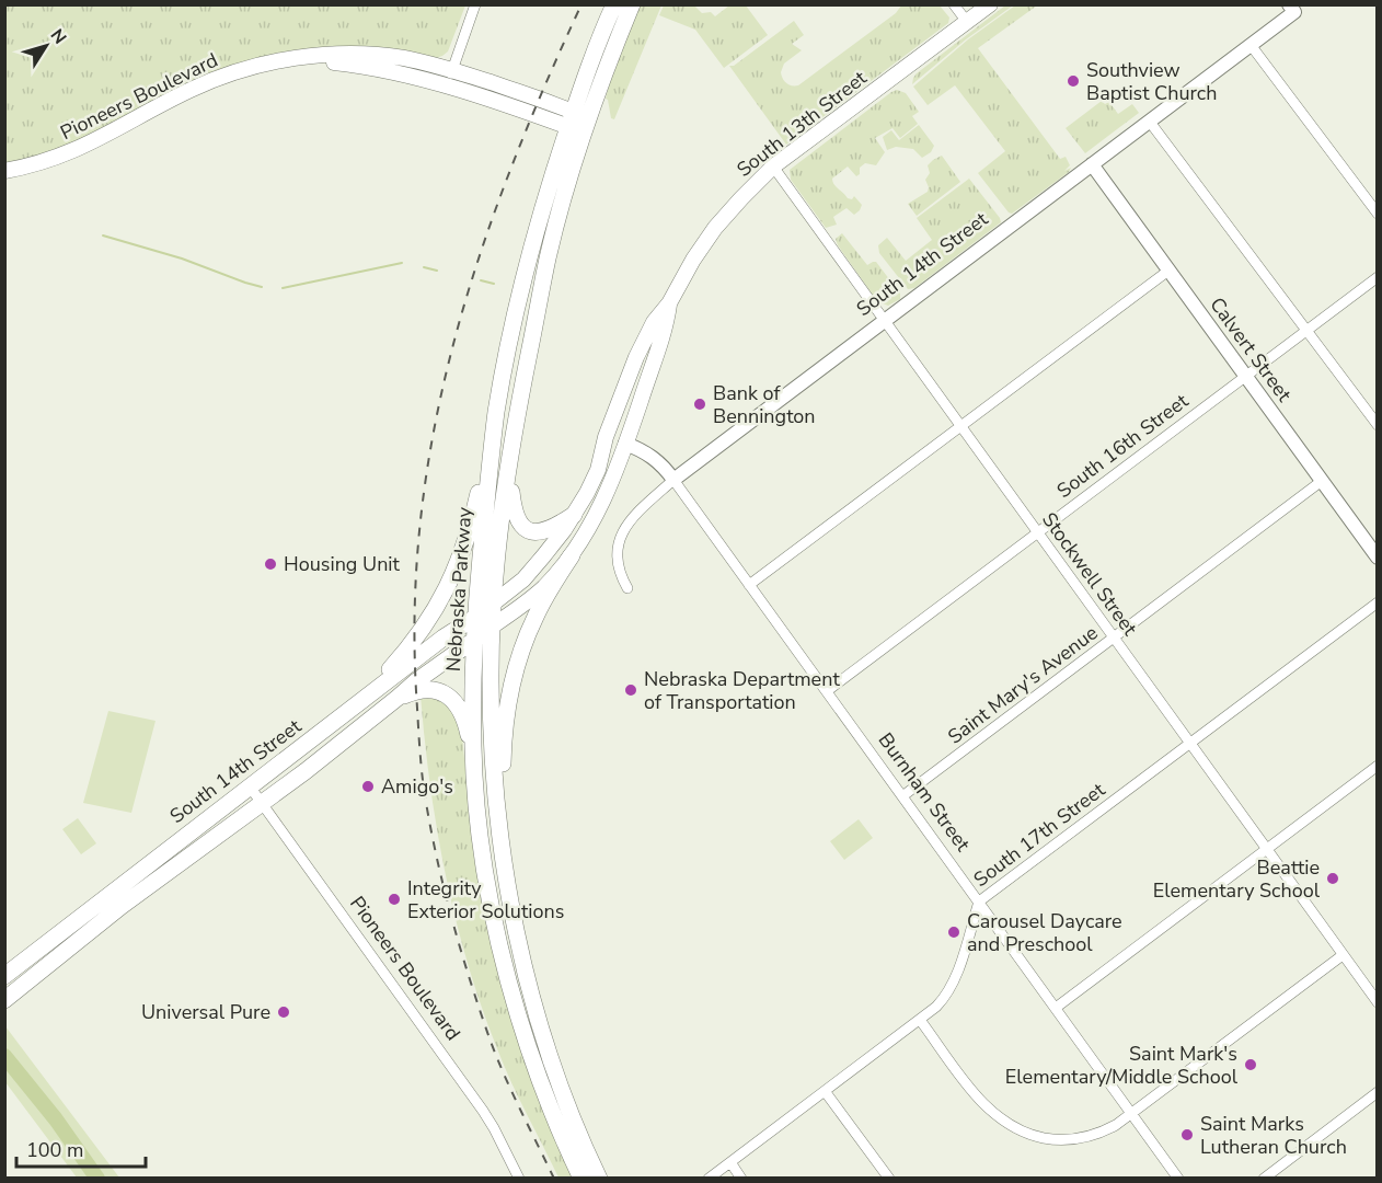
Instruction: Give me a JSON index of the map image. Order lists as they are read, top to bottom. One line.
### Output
{"streets":{"main road":["Pioneers Boulevard","South 13th Street","South 14th Street","Nebraska Parkway"],"street":["Calvert Street","South 16th Street","Stockwell Street","Saint Mary's Avenue","Burnham Street","South 17th Street"]},"crossings":[["Pioneers Boulevard","South 14th Street"],["Pioneers Boulevard","Nebraska Parkway"],["South 13th Street","South 14th Street"],["South 13th Street","Stockwell Street"],["South 13th Street","Nebraska Parkway"],["South 13th Street","Burnham Street"],["South 14th Street","Calvert Street"],["South 14th Street","Stockwell Street"],["South 14th Street","Nebraska Parkway"],["South 14th Street","Burnham Street"],["Calvert Street","South 16th Street"],["Calvert Street","Saint Mary's Avenue"],["South 16th Street","Stockwell Street"],["South 16th Street","Burnham Street"],["Stockwell Street","Saint Mary's Avenue"],["Stockwell Street","South 17th Street"],["Saint Mary's Avenue","Burnham Street"],["Burnham Street","South 17th Street"]],"places":["Southview Baptist Church","Bank of Bennington","Housing Unit","Nebraska Department of Transportation","Amigo's","Beattie Elementary School","Integrity Exterior Solutions","Carousel Daycare and Preschool","Universal Pure","Saint Mark's Elementary/Middle School","Saint Marks Lutheran Church"],"scale_bar":"100 m","north":"top right"}
